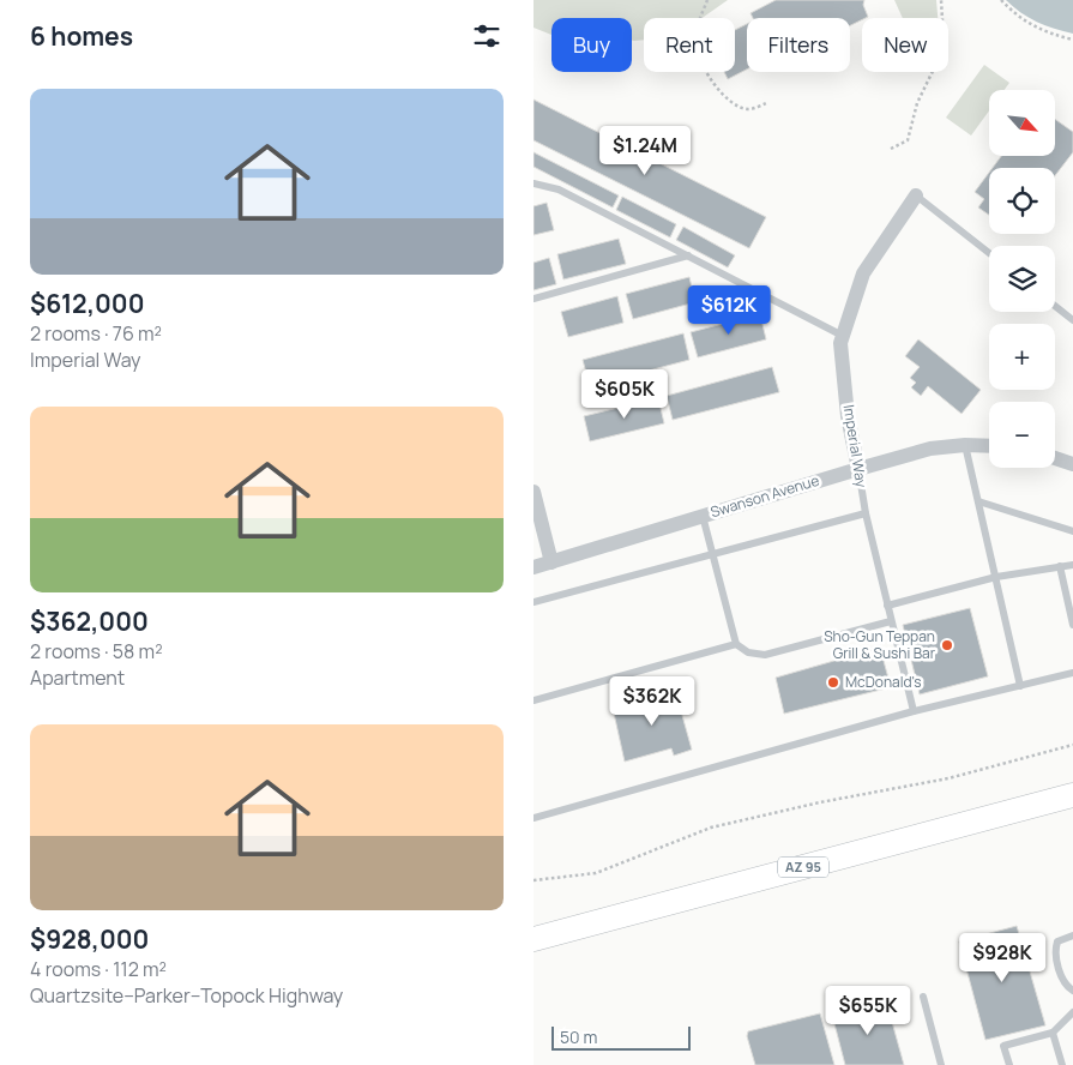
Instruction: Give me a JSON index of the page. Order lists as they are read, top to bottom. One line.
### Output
{"streets":{"highway":["AZ 95"],"street":["Imperial Way","Swanson Avenue"]},"crossings":[["Imperial Way","Swanson Avenue"]],"places":["Sho-Gun Teppan Grill & Sushi Bar","McDonald's"],"scale_bar":"50 m","north":"bottom right","page":{"heading":"6 homes","chip":["Buy","Rent","Filters","New"],"list":[{"name":"$612,000","note":"2 rooms · 76 m² · Imperial Way"},{"name":"$362,000","note":"2 rooms · 58 m² · Apartment"},{"name":"$928,000","note":"4 rooms · 112 m² · Quartzsite–Parker–Topock Highway"}],"map_buttons":["+","−"],"price":["$1.24M","$612K","$605K","$362K","$928K","$655K"],"scale":"50 m"}}
